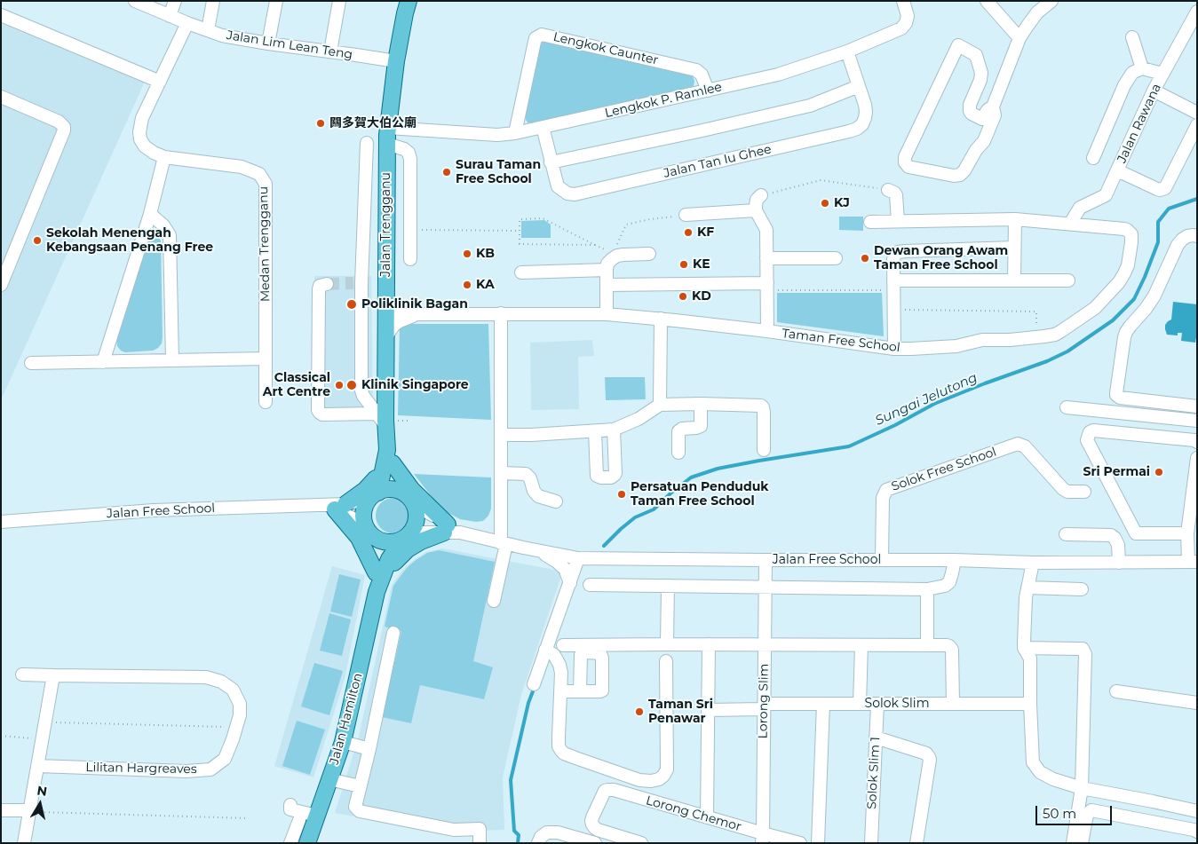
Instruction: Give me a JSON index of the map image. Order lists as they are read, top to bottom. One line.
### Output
{"streets":{"main road":["Jalan Trengganu","Jalan Hamilton"],"street":["Jalan Lim Lean Teng","Lengkok Caunter","Lengkok P. Ramlee","Jalan Rawana","Jalan Tan Iu Ghee","Medan Trengganu","Taman Free School","Solok Free School","Jalan Free School","Lorong Slim","Solok Slim","Lilitan Hargreaves","Solok Slim 1","Lorong Chemor"]},"crossings":[["Jalan Lim Lean Teng","Jalan Trengganu"],["Jalan Lim Lean Teng","Medan Trengganu"],["Lengkok Caunter","Lengkok P. Ramlee"],["Lengkok P. Ramlee","Jalan Tan Iu Ghee"],["Lengkok P. Ramlee","Jalan Trengganu"],["Jalan Rawana","Taman Free School"],["Jalan Trengganu","Taman Free School"],["Jalan Trengganu","Jalan Free School"],["Jalan Trengganu","Jalan Hamilton"],["Solok Free School","Jalan Free School"],["Jalan Free School","Lorong Slim"],["Jalan Free School","Jalan Hamilton"],["Lorong Slim","Solok Slim"],["Lorong Slim","Lorong Chemor"],["Solok Slim","Solok Slim 1"]],"water":["Sungai Jelutong"],"places":["闗多賀大伯公廟","Surau Taman Free School","KJ","KF","Sekolah Menengah Kebangsaan Penang Free","KB","Dewan Orang Awam Taman Free School","KE","KA","KD","Poliklinik Bagan","Classical Art Centre","Klinik Singapore","Sri Permai","Persatuan Penduduk Taman Free School","Taman Sri Penawar"],"scale_bar":"50 m","north":"top"}
